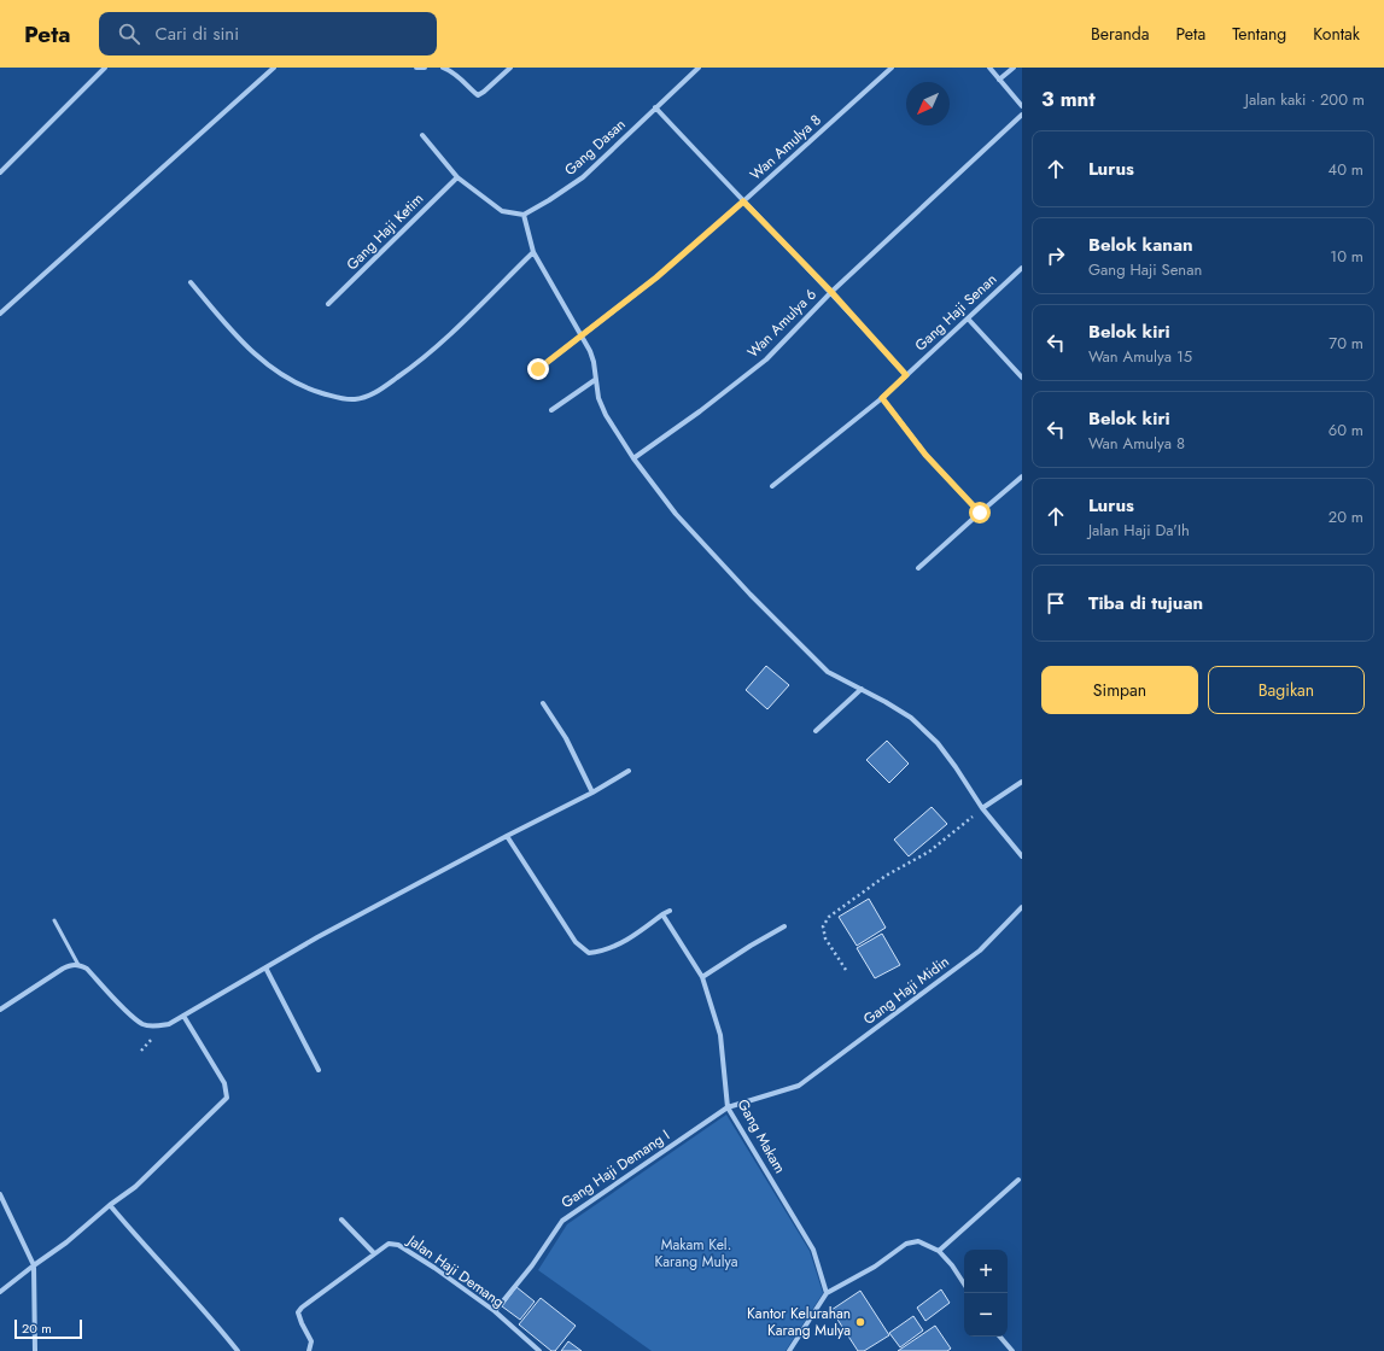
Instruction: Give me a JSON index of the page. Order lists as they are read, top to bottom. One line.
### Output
{"streets":{"street":["Gang Dasan","Wan Amulya 8","Gang Haji Ketim","Gang Haji Senan","Wan Amulya 6","Gang Haji Midin","Gang Makam","Gang Haji Demang I","Jalan Haji Demang"]},"crossings":[["Gang Haji Midin","Gang Makam"],["Gang Haji Midin","Gang Haji Demang I"],["Gang Makam","Gang Haji Demang I"],["Gang Haji Demang I","Jalan Haji Demang"]],"parks":["Makam Kel. Karang Mulya"],"places":["Kantor Kelurahan Karang Mulya"],"scale_bar":"20 m","north":"bottom left","page":{"header":"Peta","search":"Cari di sini","nav":["Beranda","Peta","Tentang","Kontak"],"heading":["3 mnt","Jalan kaki · 200 m"],"list":[["Lurus","40 m"],["Belok kanan","Gang Haji Senan","10 m"],["Belok kiri","Wan Amulya 15","70 m"],["Belok kiri","Wan Amulya 8","60 m"],["Lurus","Jalan Haji Da'Ih","20 m"],"Tiba di tujuan"],"buttons":["Simpan","Bagikan"],"map_buttons":["+","−"],"scale":"20 m"}}
